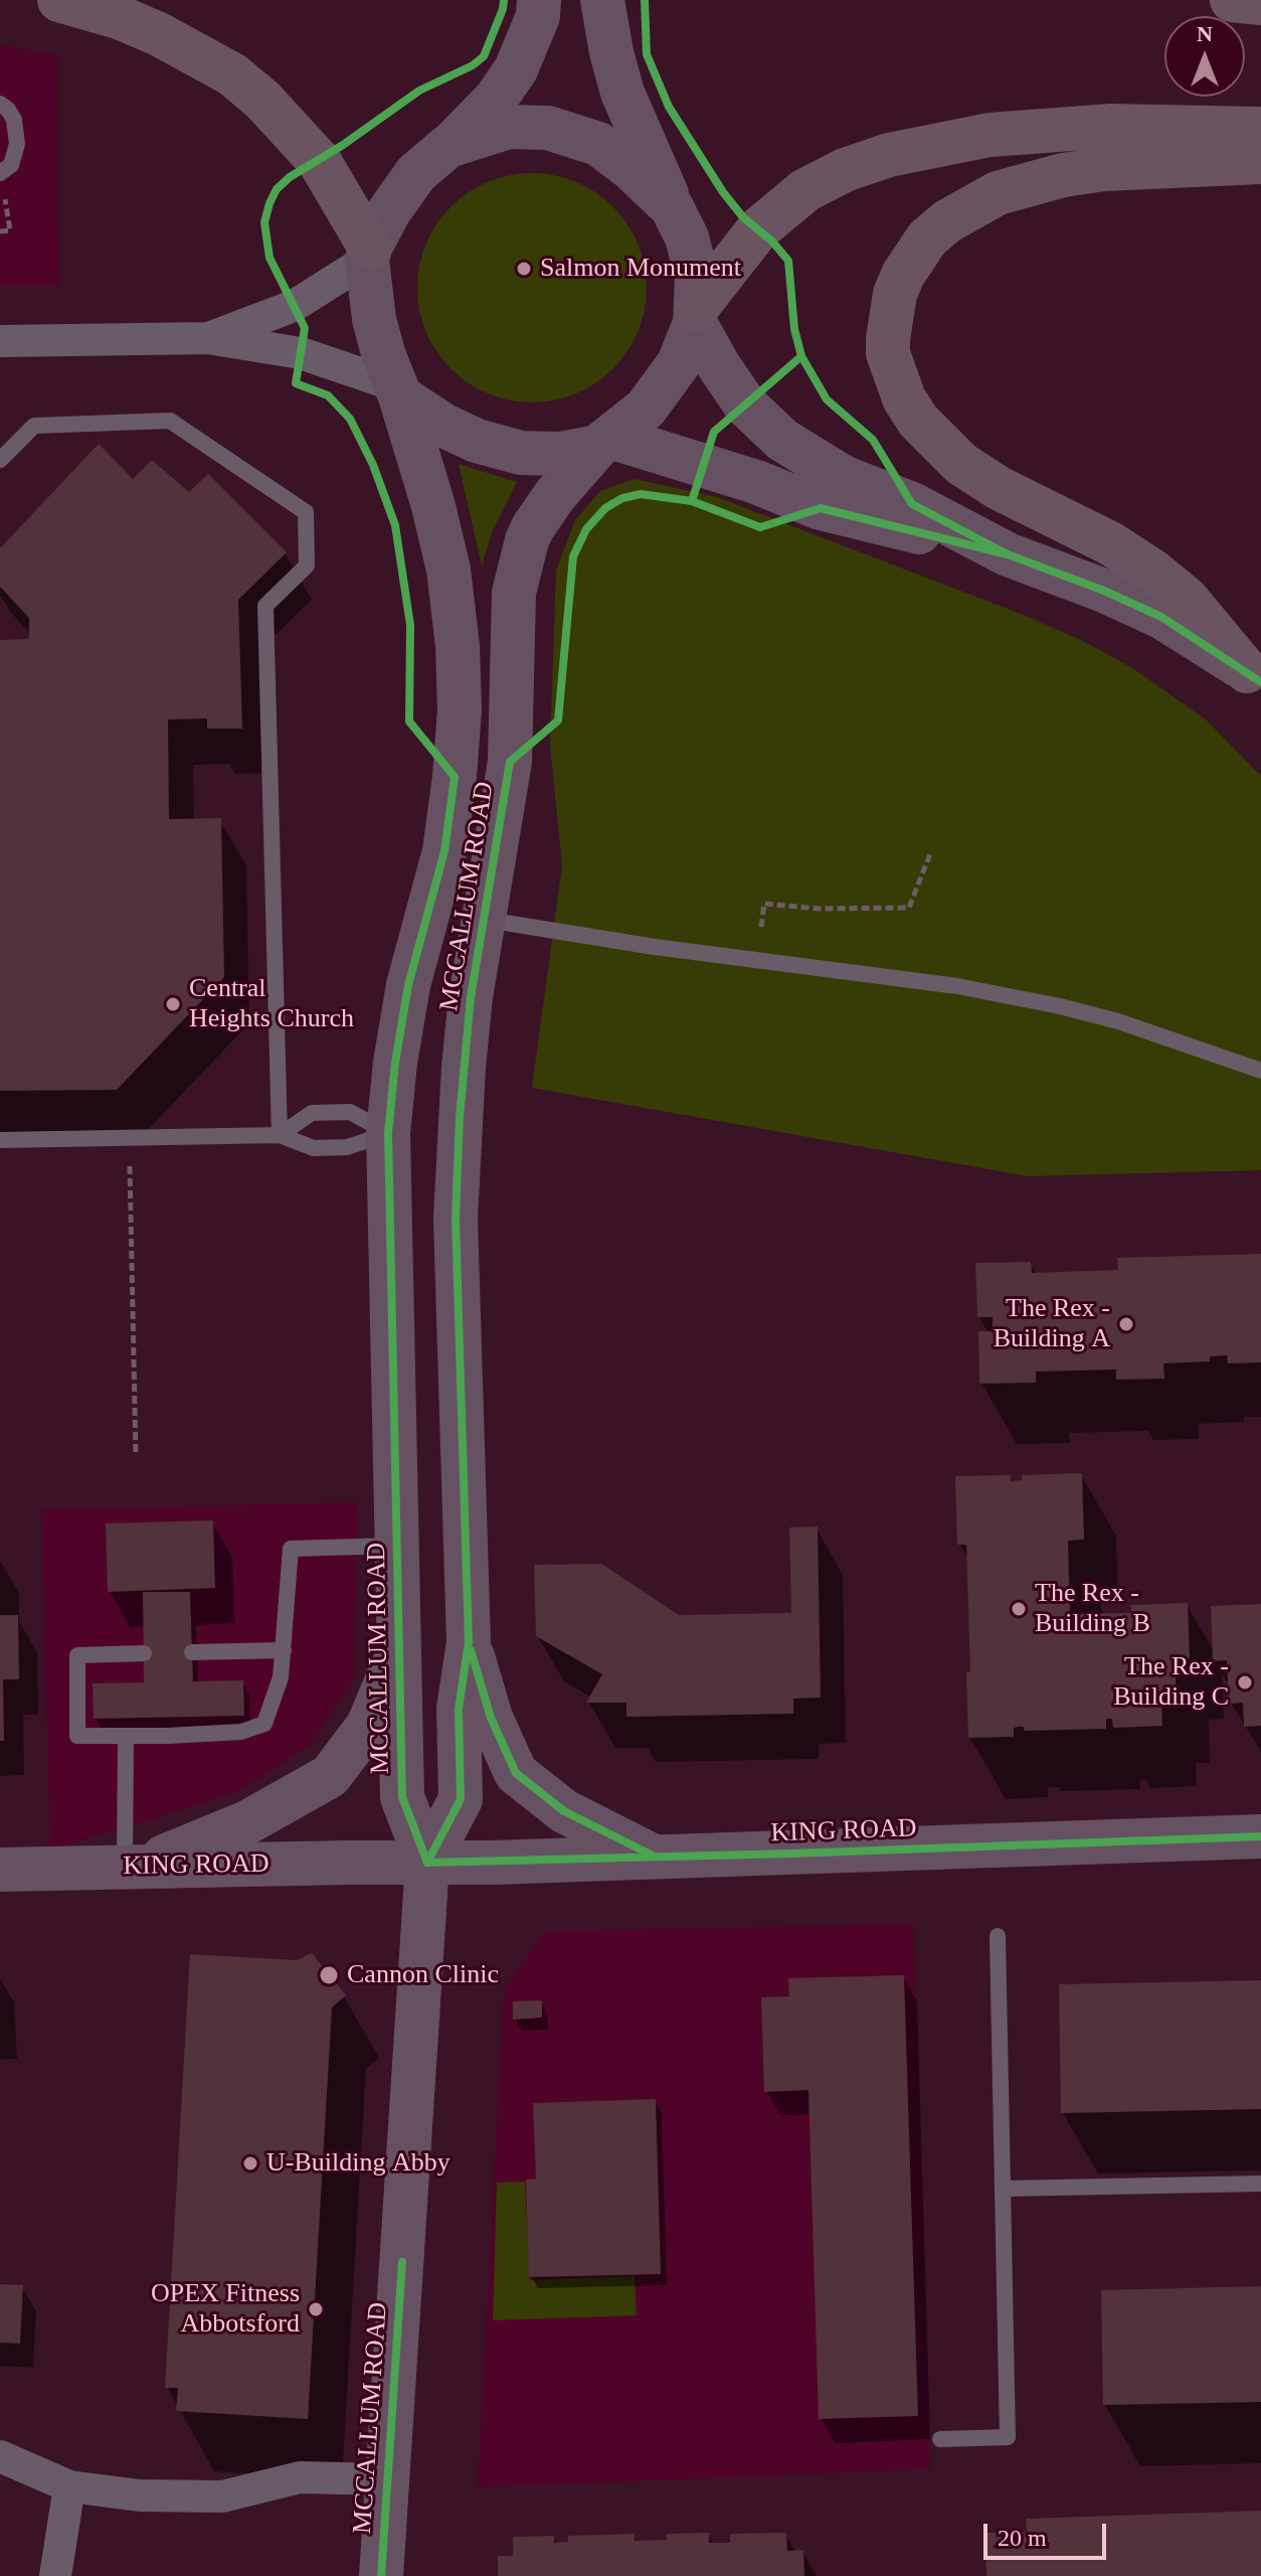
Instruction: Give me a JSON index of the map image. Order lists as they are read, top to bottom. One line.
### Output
{"streets":{"main road":["MCCALLUM ROAD","KING ROAD"]},"crossings":[["MCCALLUM ROAD","KING ROAD"]],"places":["Salmon Monument","Central Heights Church","The Rex - Building A","The Rex - Building B","The Rex - Building C","Cannon Clinic","U-Building Abby","OPEX Fitness Abbotsford"],"scale_bar":"20 m","north":"top"}
